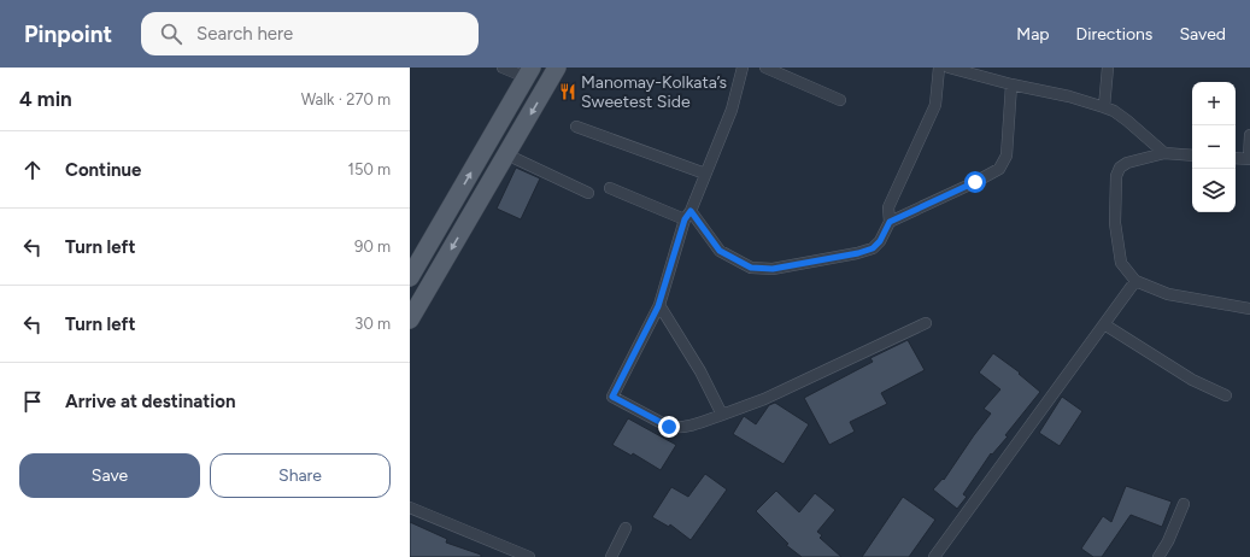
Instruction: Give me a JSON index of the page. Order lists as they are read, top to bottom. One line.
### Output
{"places":{"restaurant":["Manomay-Kolkata’s Sweetest Side"]},"page":{"header":"Pinpoint","search":"Search here","nav":["Map","Directions","Saved"],"heading":["4 min","Walk · 270 m"],"map_buttons":["+","−"],"list":[["Continue","150 m"],["Turn left","90 m"],["Turn left","30 m"],"Arrive at destination"],"buttons":["Save","Share"]}}
